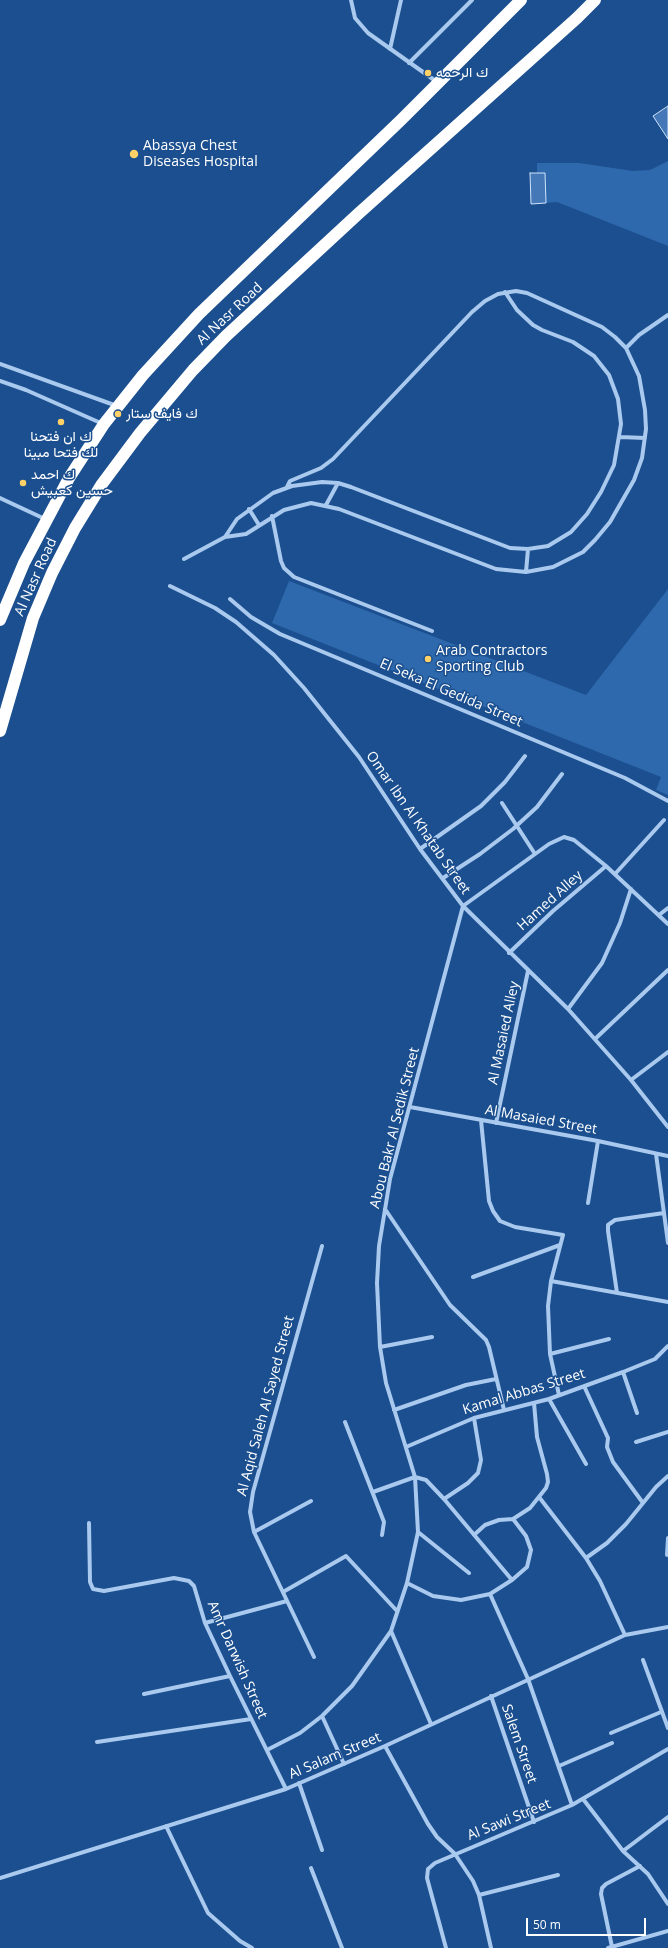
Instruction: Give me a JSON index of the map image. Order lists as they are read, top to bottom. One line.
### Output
{"streets":{"highway":["Al Nasr Road"],"street":["El Seka El Gedida Street","Omar Ibn Al Khatab Street","Hamed Alley","Al Masaied Alley","Al Masaied Street","Abou Bakr Al Sedik Street","Kamal Abbas Street","Al Aqid Saleh Al Sayed Street","Amr Darwish Street","Salem Street","Al Salam Street","Al Sawi Street"]},"crossings":[["Omar Ibn Al Khatab Street","Hamed Alley"],["Omar Ibn Al Khatab Street","Al Masaied Alley"],["Omar Ibn Al Khatab Street","Abou Bakr Al Sedik Street"],["Al Masaied Alley","Al Masaied Street"],["Al Masaied Street","Abou Bakr Al Sedik Street"],["Abou Bakr Al Sedik Street","Kamal Abbas Street"],["Abou Bakr Al Sedik Street","Amr Darwish Street"],["Amr Darwish Street","Al Salam Street"],["Salem Street","Al Salam Street"],["Salem Street","Al Sawi Street"]],"places":["ك الرحمه","Abassya Chest Diseases Hospital","ك فايف ستار","ك ان فتحنا لك فتحا مبينا","ك احمد حسين كعبيش","Arab Contractors Sporting Club"],"scale_bar":"50 m"}
